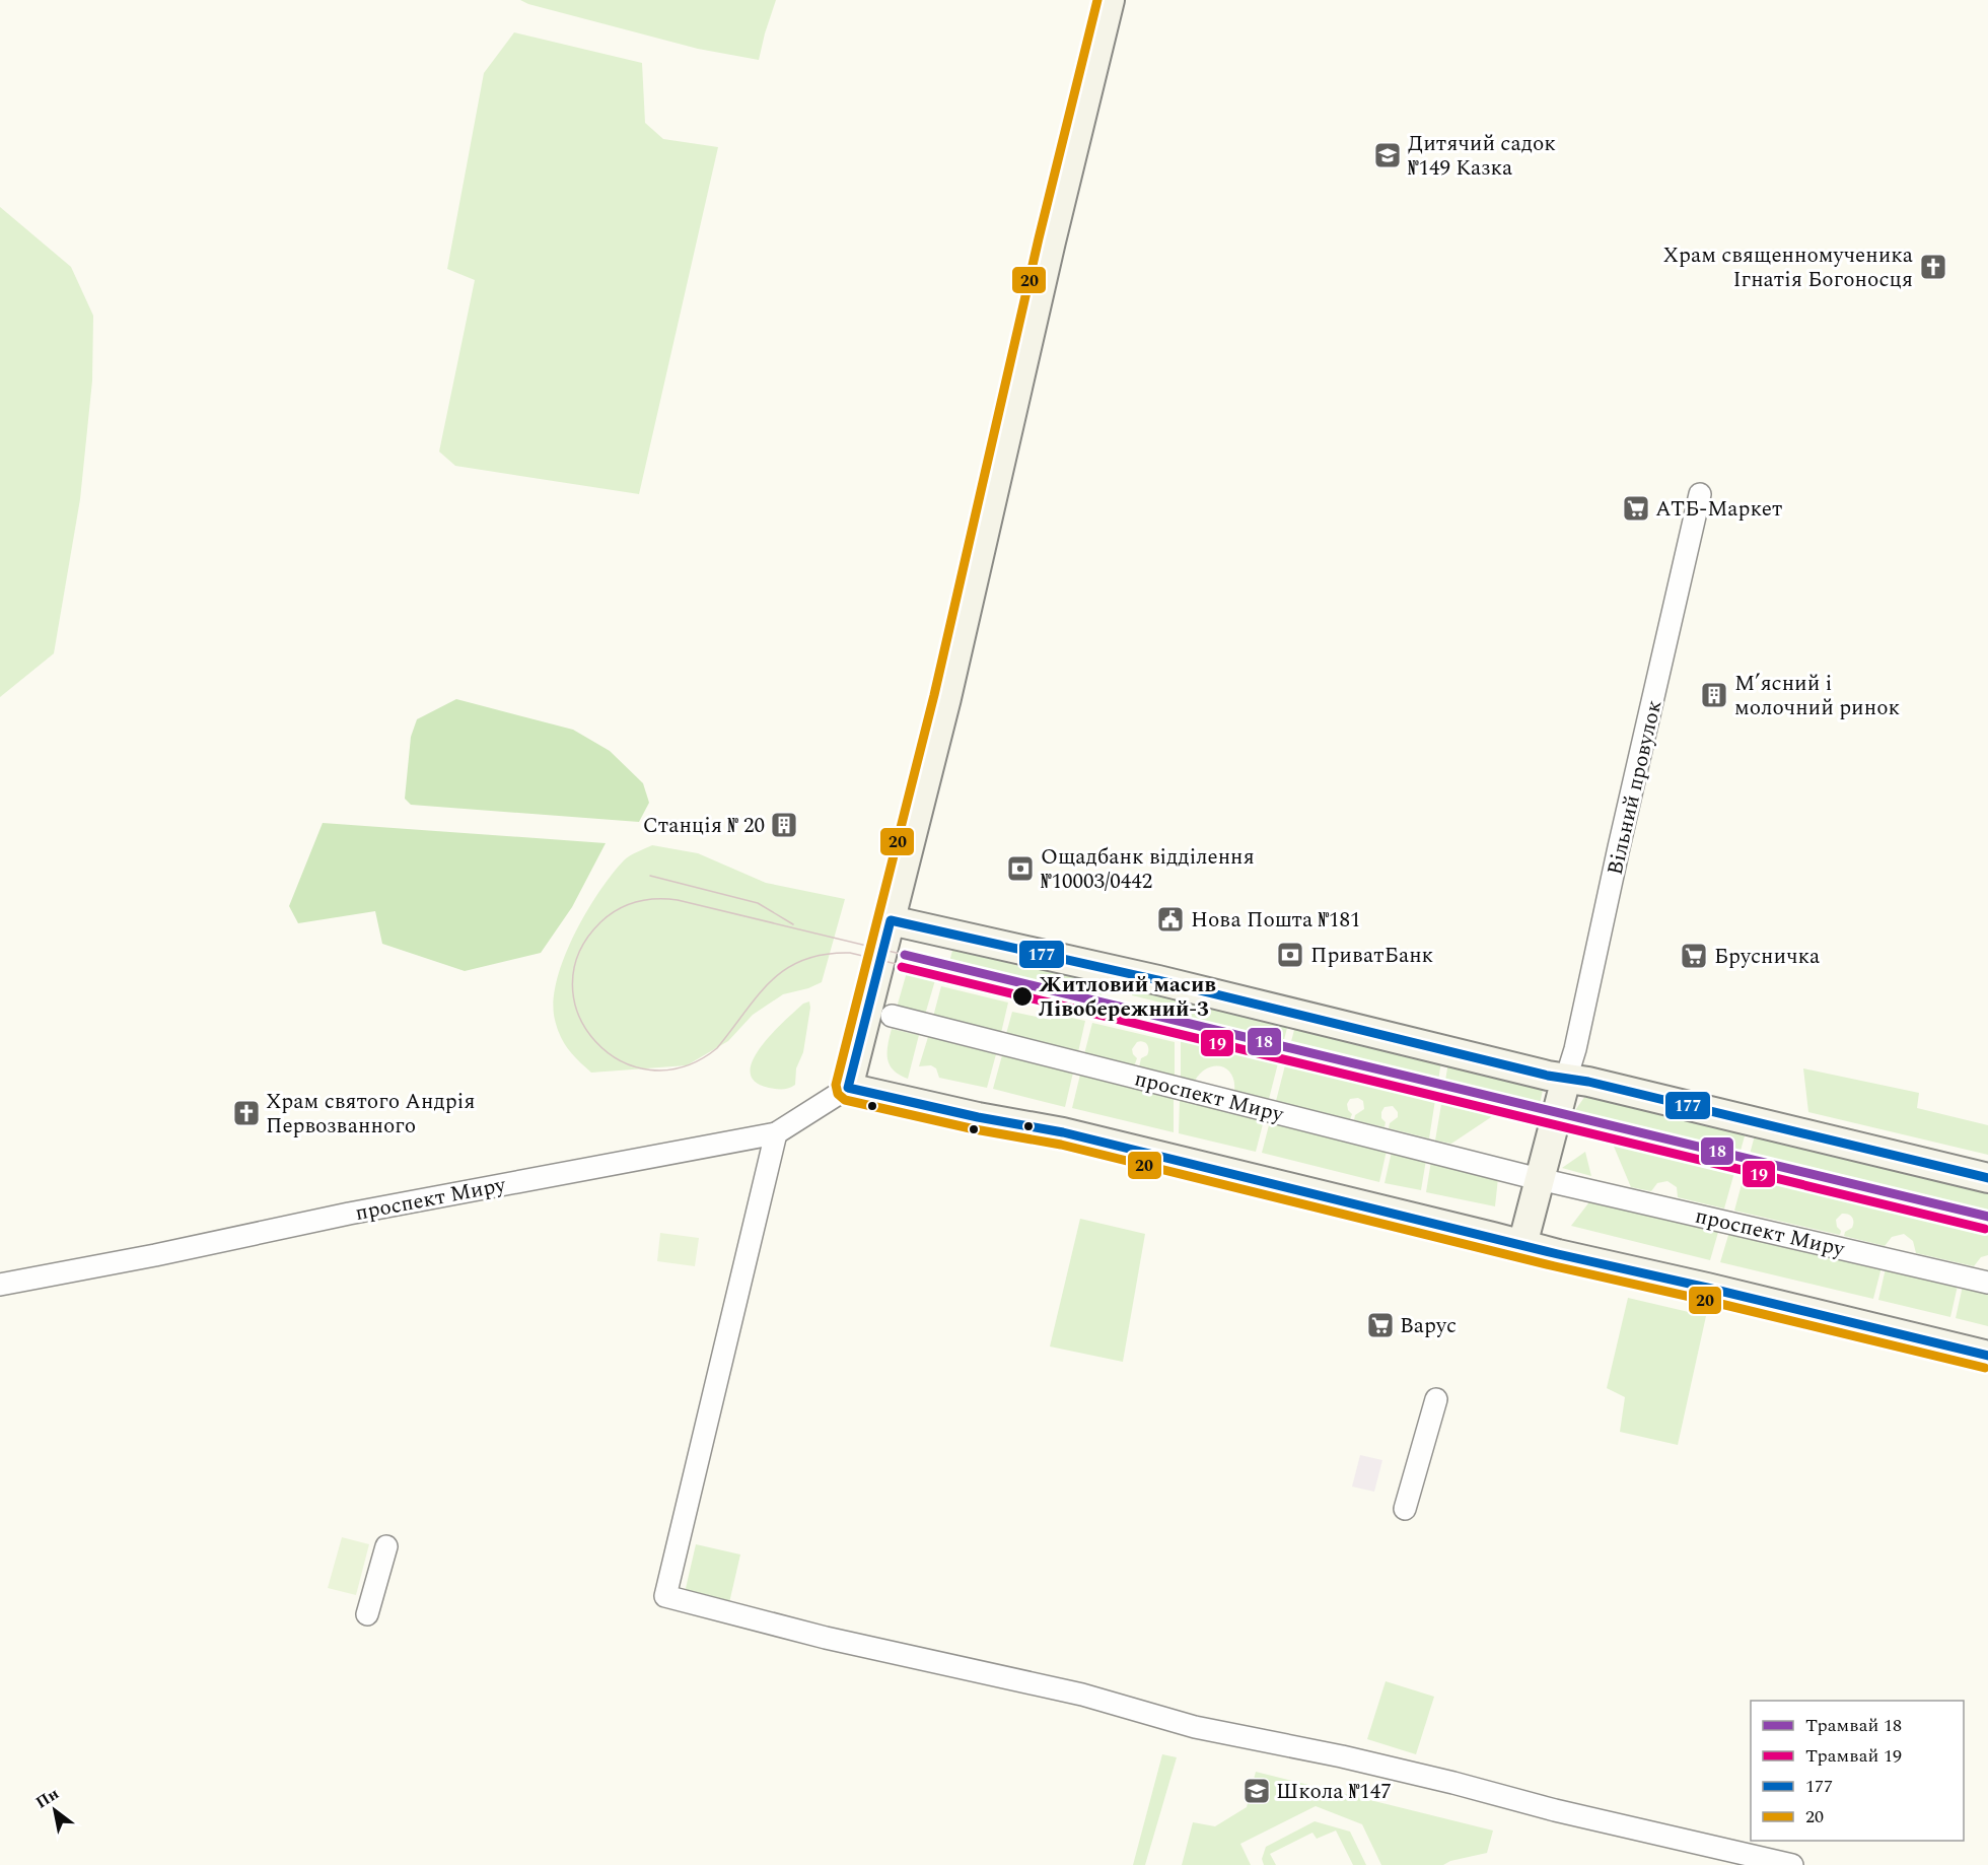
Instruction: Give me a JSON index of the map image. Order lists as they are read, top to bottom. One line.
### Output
{"streets":{"street":["Вільний провулок","проспект Миру"]},"places":{"school or university":["Дитячий садок №149 Казка","Школа №147"],"church":["Храм священномученика Ігнатія Богоносця","Храм святого Андрія Первозванного"],"supermarket":["АТБ-Маркет","Брусничка","Варус"],"building":["Мʼясний і молочний ринок","Станція № 20"],"bank":["Ощадбанк відділення №10003/0442","ПриватБанк"],"public building":["Нова Пошта №181"],"other":["Житловий масив Лівобережний-3"]},"lines":["transit line 20","transit line 177","tram line 18","tram line 19"],"legend":["Трамвай 18","Трамвай 19","177","20"],"north":"top left"}
